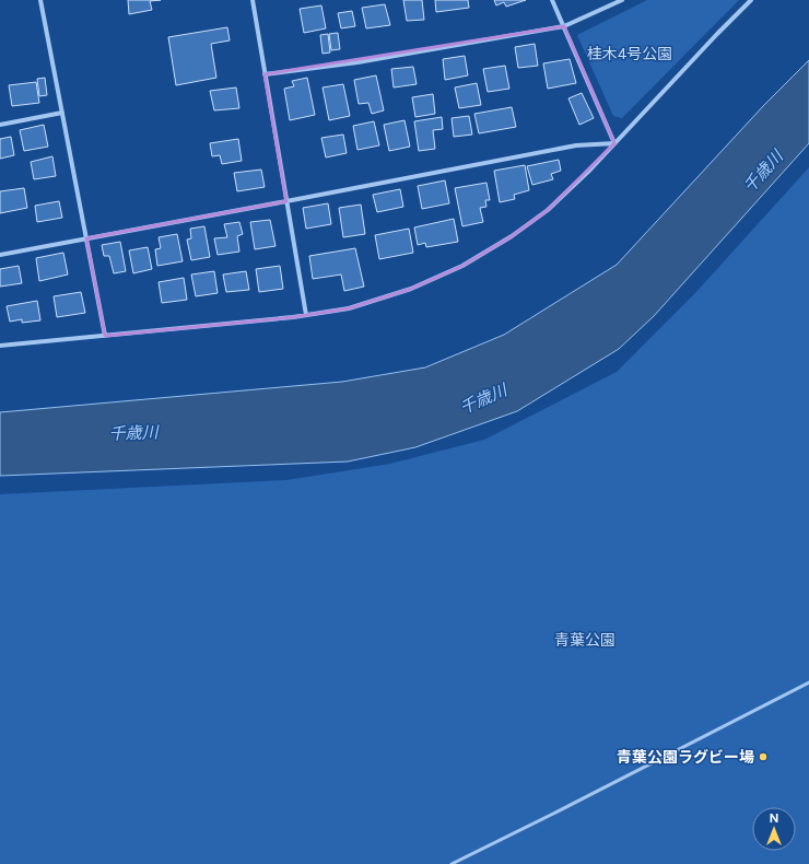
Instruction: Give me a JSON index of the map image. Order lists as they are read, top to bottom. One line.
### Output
{"water":["千歳川"],"parks":["桂木4号公園","青葉公園"],"places":["青葉公園ラグビー場"],"north":"top"}
